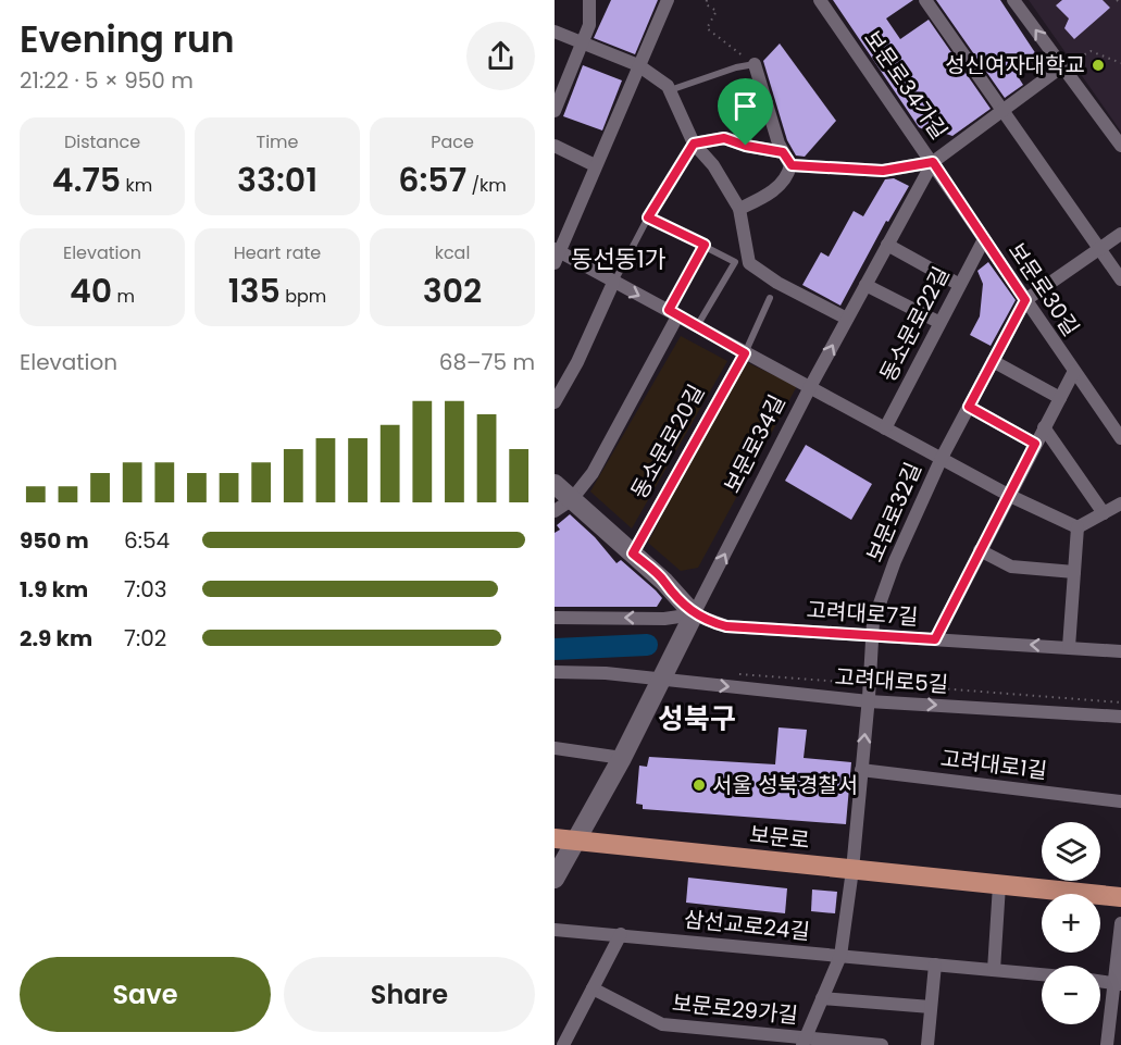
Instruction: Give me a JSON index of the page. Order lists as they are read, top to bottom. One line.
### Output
{"streets":{"main road":["보문로"],"street":["보문로34가길","보문로30길","동소문로22길","동소문로20길","보문로34길","보문로32길","고려대로7길","고려대로5길","고려대로1길","삼선교로24길","보문로29가길"]},"crossings":[["보문로34가길","보문로30길"],["보문로34가길","보문로34길"],["보문로30길","동소문로22길"],["보문로30길","보문로34길"],["보문로30길","보문로32길"],["보문로34길","고려대로7길"],["보문로32길","고려대로7길"],["보문로32길","고려대로5길"]],"one_way":["보문로34길","고려대로5길"],"districts":["동선동1가","성북구"],"places":["성신여자대학교","서울 성북경찰서"],"page":{"heading":["Evening run","21:22 · 5 × 950 m"],"stats":[["Distance","4.75 km"],["Time","33:01"],["Pace","6:57 /km"],["Elevation","40 m"],["Heart rate","135 bpm"],["kcal","302"]],"chart":["Elevation","68–75 m"],"list":[{"name":"950 m","note":"6:54"},{"name":"1.9 km","note":"7:03"},{"name":"2.9 km","note":"7:02"}],"map_buttons":["+","−"],"buttons":["Save","Share"]}}
